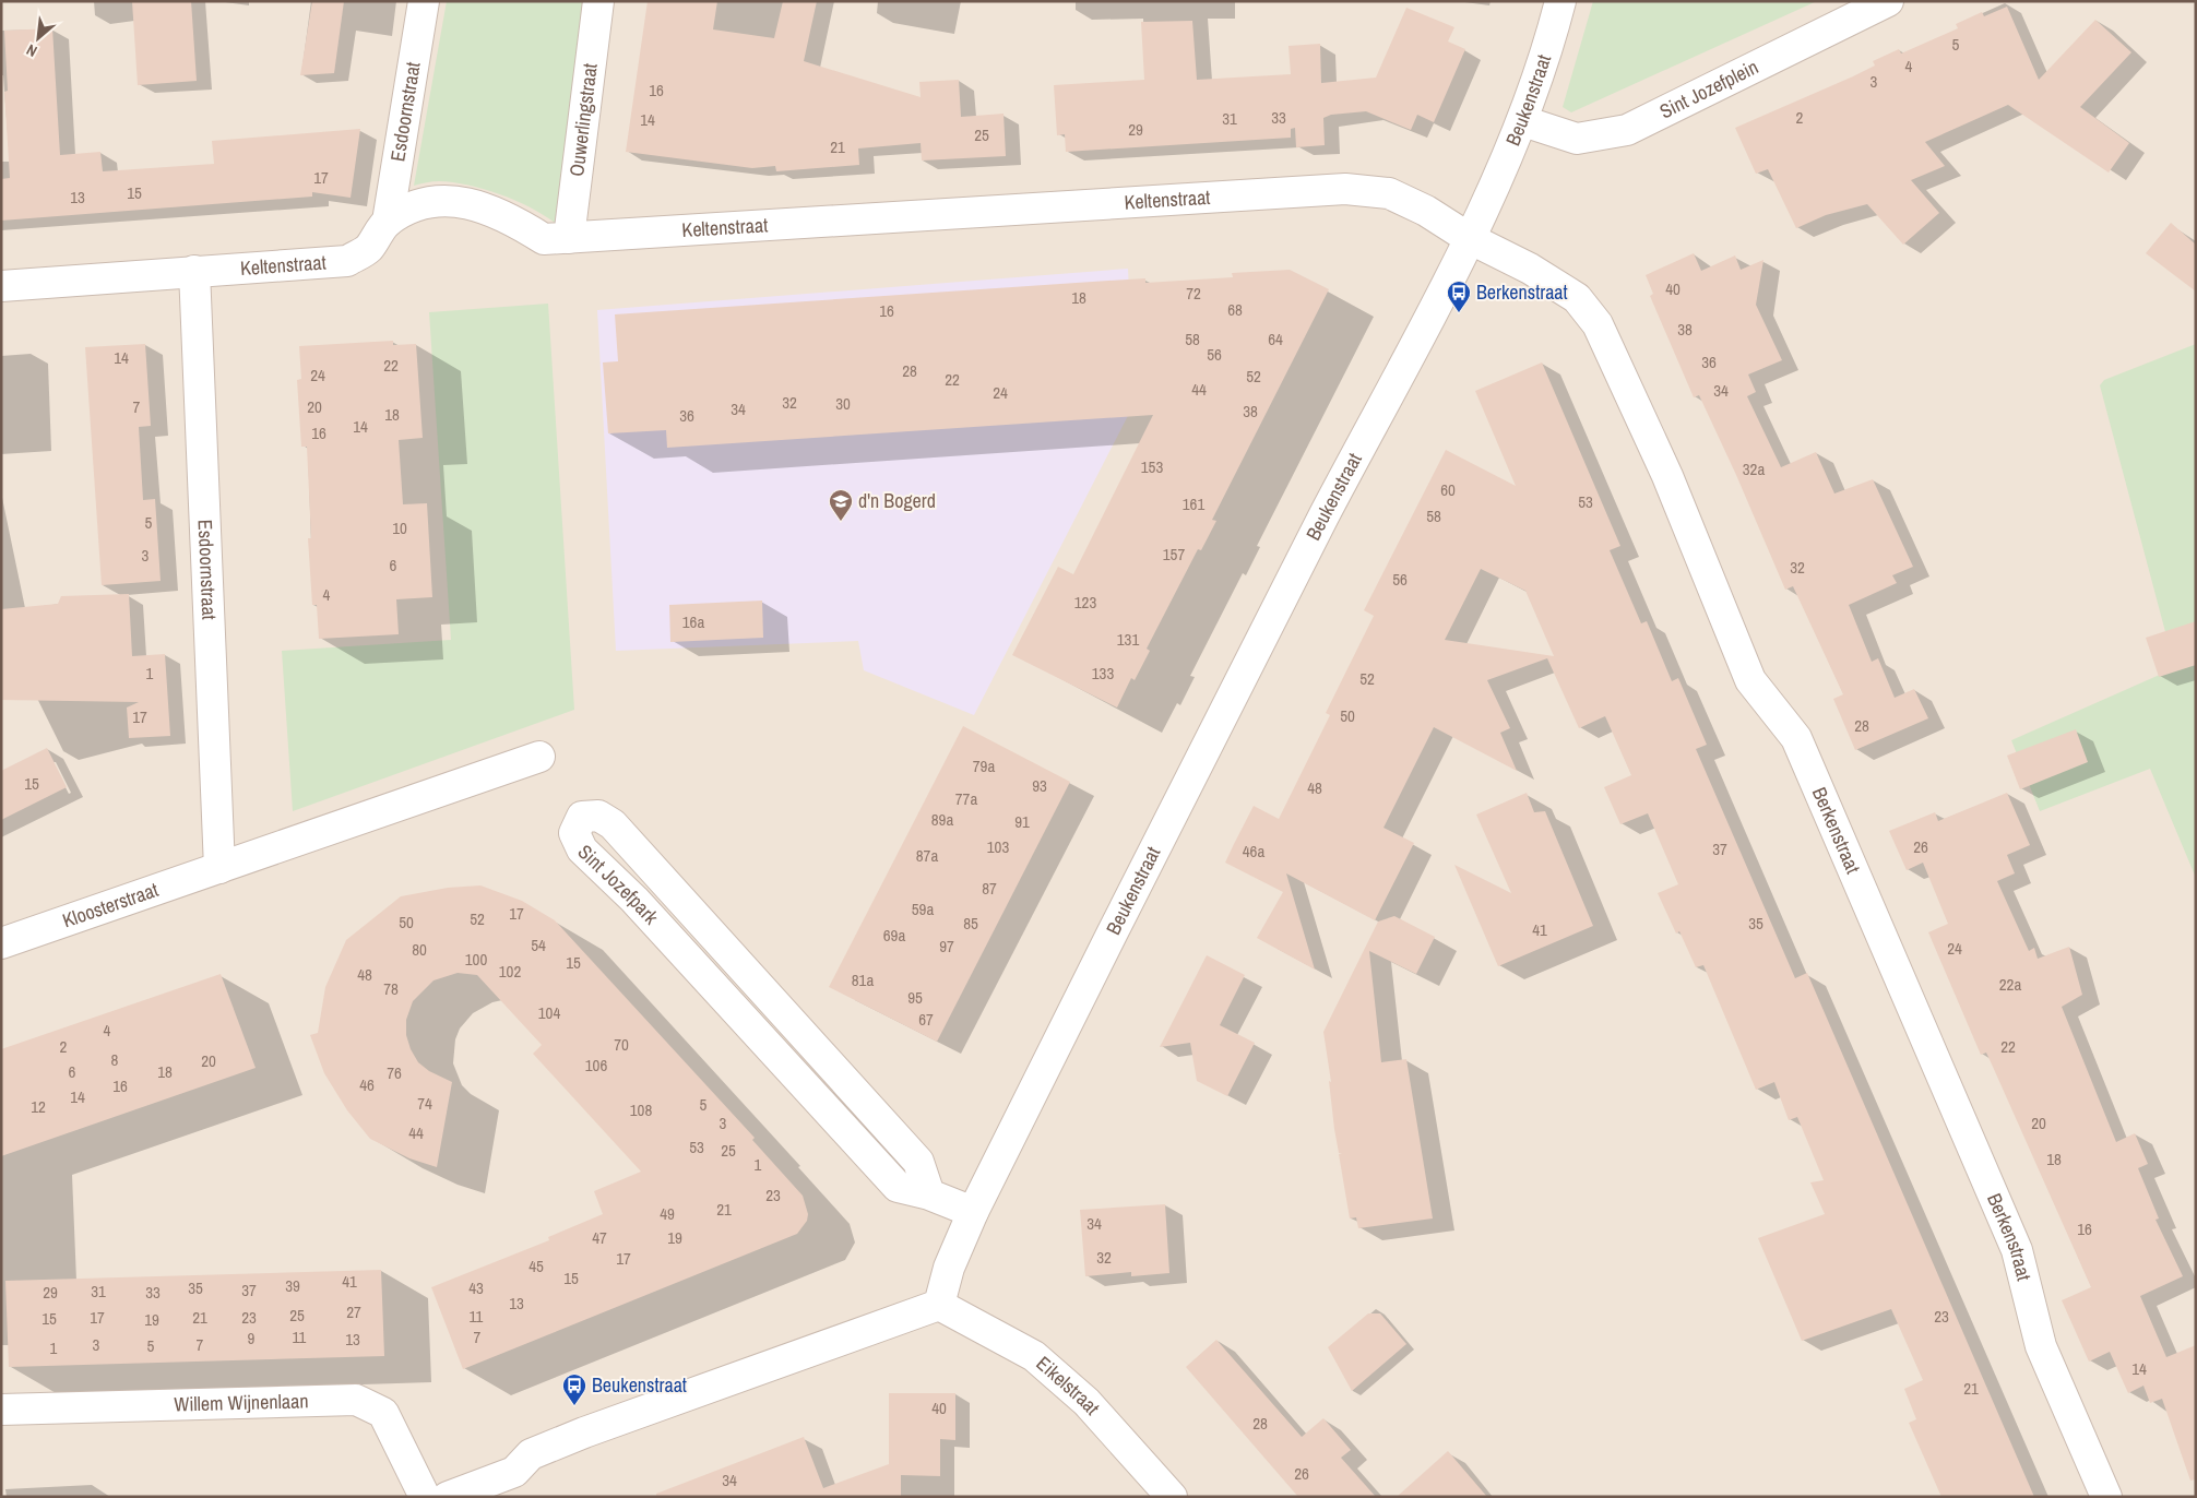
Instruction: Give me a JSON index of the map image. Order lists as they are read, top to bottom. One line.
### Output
{"streets":{"street":["Sint Jozefplein","Beukenstraat","Esdoornstraat","Ouwerlingstraat","Keltenstraat","Berkenstraat","Sint Jozefpark","Kloosterstraat","Eikelstraat","Willem Wijnenlaan"]},"crossings":[["Sint Jozefplein","Beukenstraat"],["Beukenstraat","Keltenstraat"],["Beukenstraat","Berkenstraat"],["Beukenstraat","Sint Jozefpark"],["Beukenstraat","Eikelstraat"],["Esdoornstraat","Keltenstraat"],["Esdoornstraat","Kloosterstraat"],["Ouwerlingstraat","Keltenstraat"],["Keltenstraat","Berkenstraat"]],"places":{"bus stop":["Berkenstraat","Beukenstraat"],"school or university":["d'n Bogerd"]},"house_numbers":["5","4","3","16","33","2","31","14","29","25","21","17","15","13","40","72","18","68","16","38","58","64","56","14","36","22","28","24","52","22","44","34","24","32","30","7","20","34","38","18","36","14","16","153","32a","60","53","161","58","5","10","157","3","6","32","56","4","123","16a","131","1","133","52","50","17","28","79a","15","93","48","77a","89a","91","103","26","37","46a","87a","87","59a","17","52","50","85","35","41","69a","54","97","24","80","100","15","102","48","81a","22a","78","95","104","67","4","70","2","22","8","20","106","6","18","76","46","16","14","74","5","12","108","3","20","44","53","25","18","1","23","21","49","34","16","47","19","32","17","45","15","41","39","35","43","37","31","29","33","13","27","25","11","23","17","21","23","15","19","11","7","9","13","3","7","5","1","14","21","40","28","26","34"],"north":"bottom left"}
